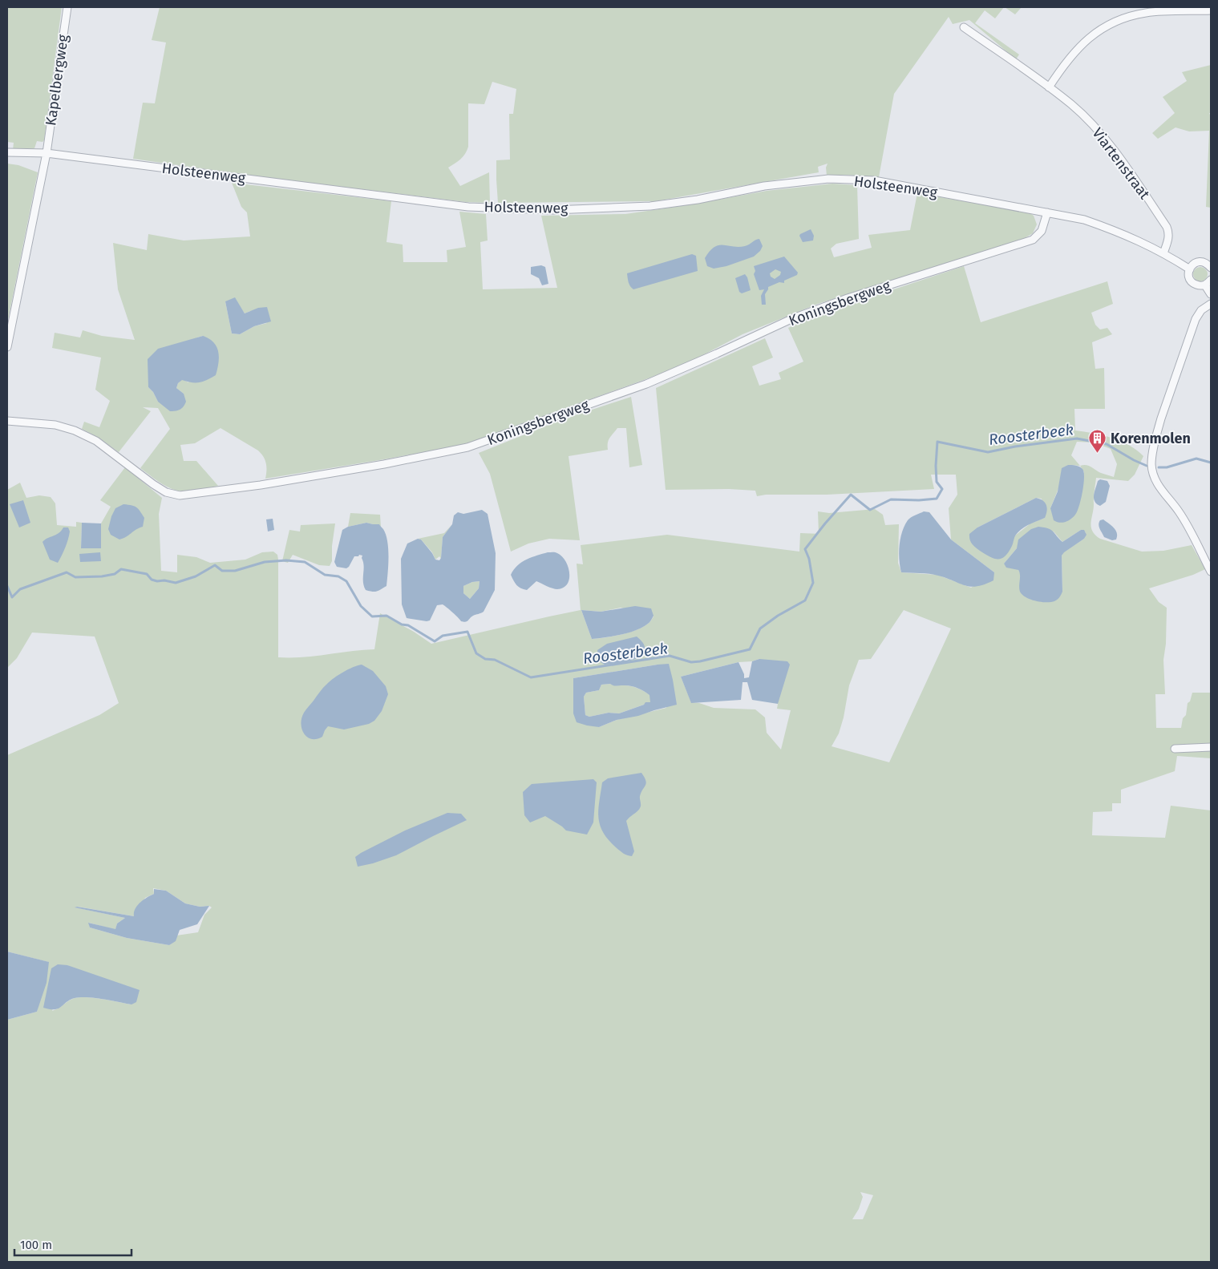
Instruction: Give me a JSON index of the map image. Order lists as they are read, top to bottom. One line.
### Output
{"streets":{"street":["Kapelbergweg","Viartenstraat","Holsteenweg","Koningsbergweg"]},"crossings":[["Kapelbergweg","Holsteenweg"],["Viartenstraat","Holsteenweg"],["Holsteenweg","Koningsbergweg"]],"water":["Roosterbeek"],"places":{"building":["Korenmolen"]},"scale_bar":"100 m"}
